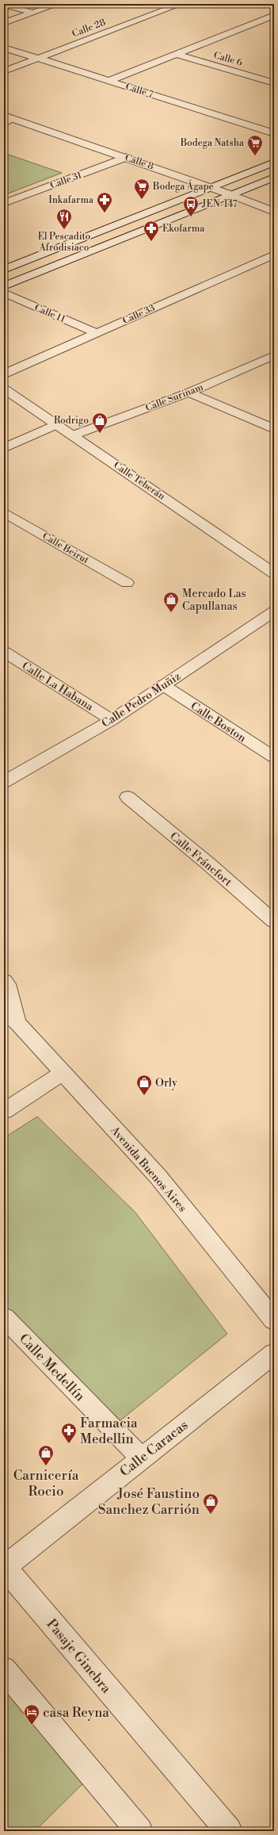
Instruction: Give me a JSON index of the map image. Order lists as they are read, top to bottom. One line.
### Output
{"streets":{"street":["Calle 28","Calle 6","Calle 7","Calle 8","Calle 31","Calle 11","Calle 33","Calle Surinam","Calle Teherán","Calle Beirut","Calle La Habana","Calle Pedro Muñiz","Calle Boston","Calle Fráncfort","Avenida Buenos Aires","Calle Medellín","Calle Caracas","Pasaje Ginebra"]},"crossings":[["Calle 28","Calle 7"],["Calle 8","Calle 31"],["Calle 11","Calle 33"],["Calle Surinam","Calle Teherán"],["Calle La Habana","Calle Pedro Muñiz"],["Calle Pedro Muñiz","Calle Boston"],["Calle Medellín","Calle Caracas"],["Calle Caracas","Pasaje Ginebra"]],"places":{"supermarket":["Bodega Natsha","Bodega Ágape"],"pharmacy":["Inkafarma","Ekofarma","Farmacia Medellin"],"bus stop":["JEN-147"],"restaurant":["El Pescadito Afrodisiaco"],"shop":["Rodrigo","Mercado Las Capullanas","Orly","Carnicería Rocio","José Faustino Sanchez Carrión"],"hotel":["casa Reyna"]}}
